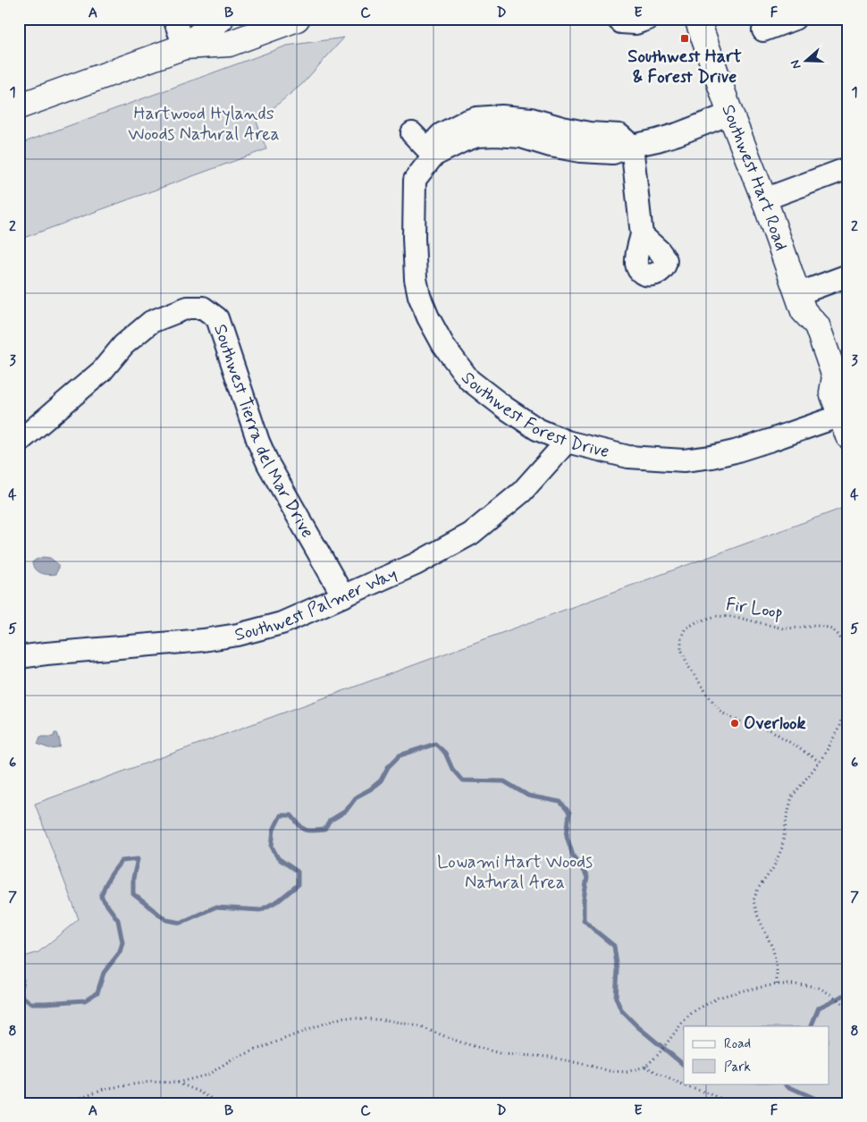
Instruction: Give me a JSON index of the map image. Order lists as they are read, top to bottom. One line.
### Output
{"streets":{"main road":["Southwest Hart Road"],"street":["Southwest Forest Drive","Southwest Tierra del Mar Drive","Southwest Palmer Way"],"path":["Fir Loop"]},"crossings":[["Southwest Hart Road","Southwest Forest Drive"],["Southwest Forest Drive","Southwest Palmer Way"],["Southwest Tierra del Mar Drive","Southwest Palmer Way"]],"parks":["Hartwood Hylands Woods Natural Area","Lowami Hart Woods Natural Area"],"places":{"transit":["Southwest Hart & Forest Drive"],"other":["Overlook"]},"legend":["Road","Park"],"north":"left","grid":{"columns":["A","B","C","D","E","F"],"rows":["1","2","3","4","5","6","7","8"]}}
